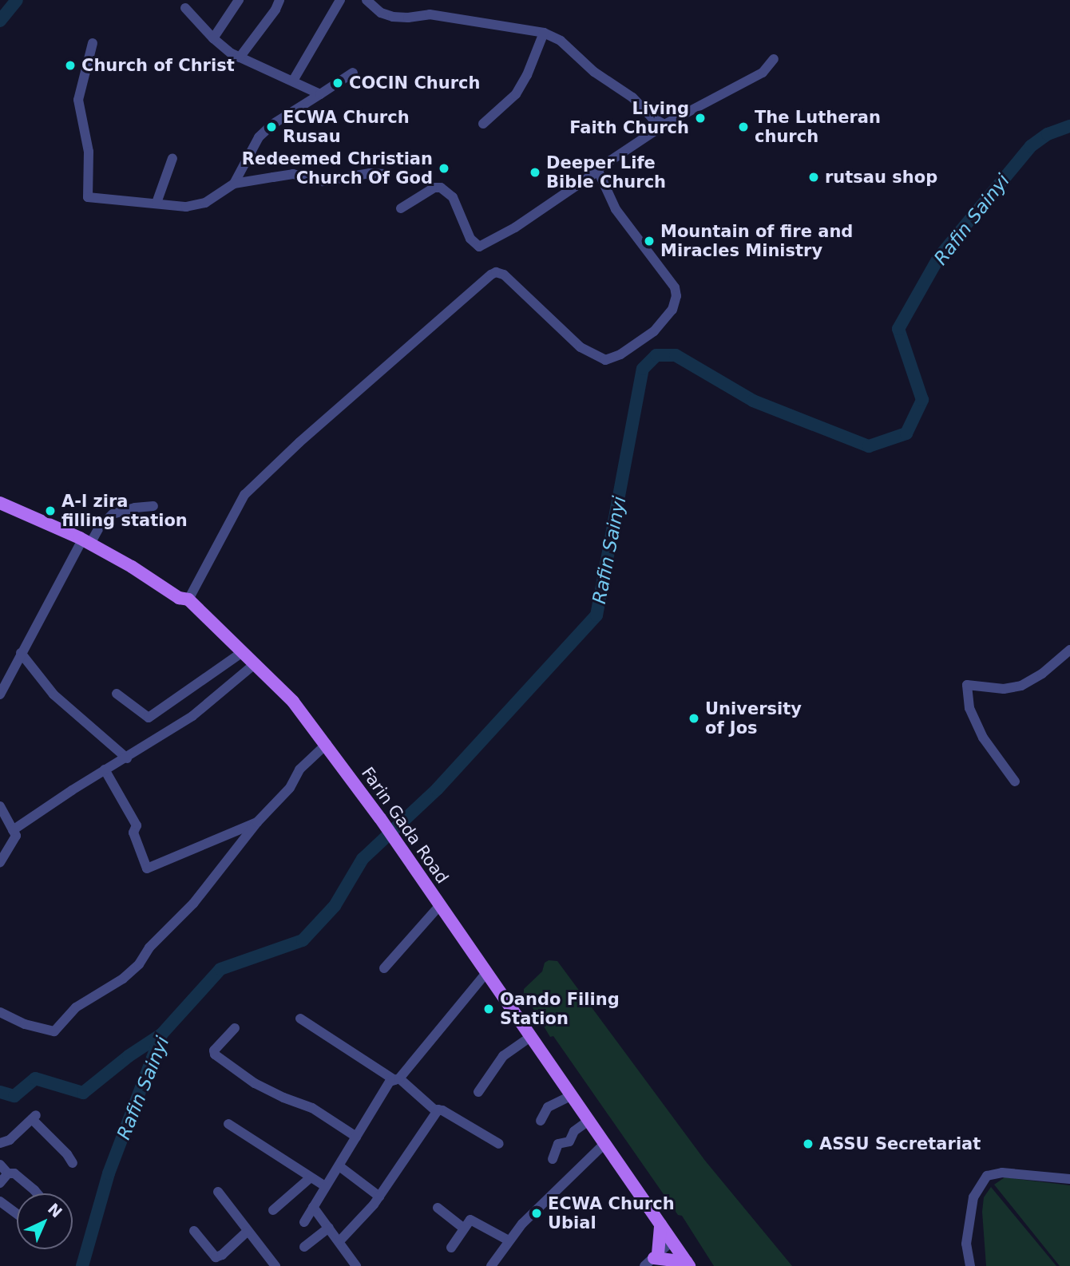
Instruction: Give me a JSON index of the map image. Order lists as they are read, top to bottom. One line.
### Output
{"streets":{"main road":["Farin Gada Road"]},"water":["Rafin Sainyi"],"places":["Church of Christ","COCIN Church","Living Faith Church","ECWA Church Rusau","The Lutheran church","Redeemed Christian Church Of God","Deeper Life Bible Church","rutsau shop","Mountain of fire and Miracles Ministry","A-l zira filling station","University of Jos","Oando Filing Station","ASSU Secretariat","ECWA Church Ubial"],"north":"top right"}
